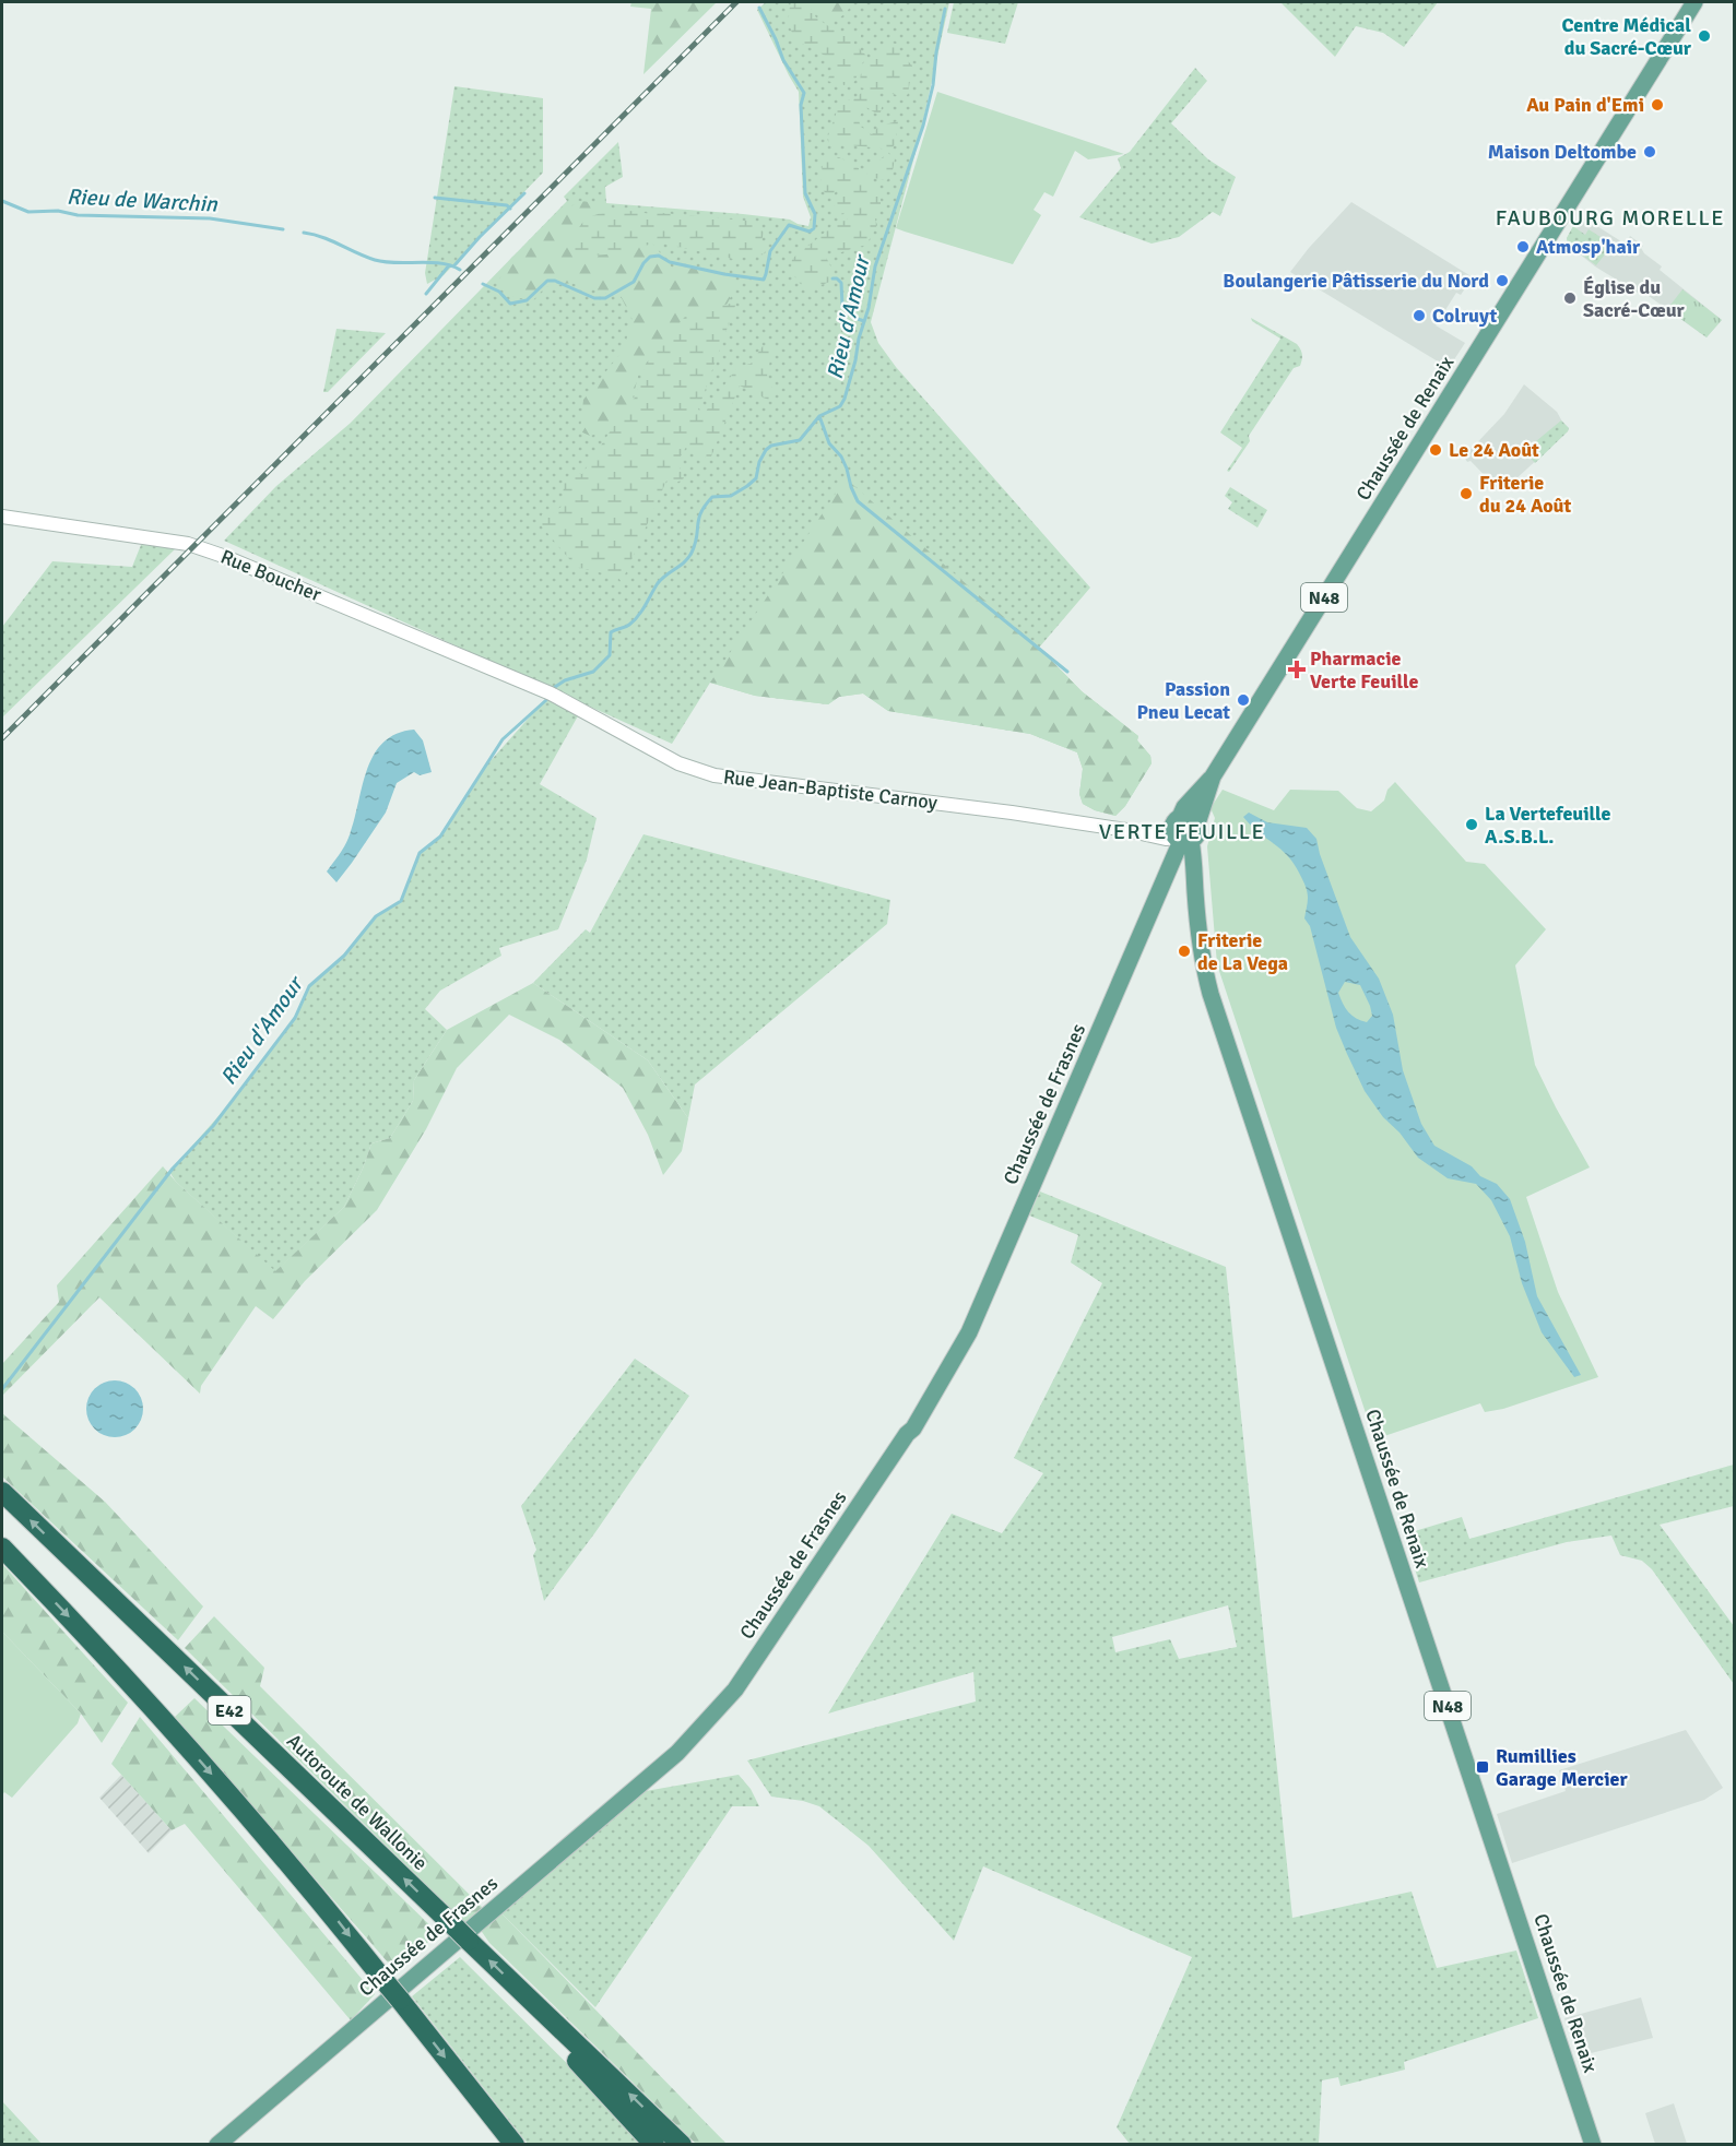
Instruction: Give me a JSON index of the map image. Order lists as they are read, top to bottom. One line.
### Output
{"streets":{"highway":["E42","Autoroute de Wallonie"],"main road":["Chaussée de Renaix","N48","Chaussée de Frasnes"],"street":["Rue Boucher","Rue Jean-Baptiste Carnoy"]},"crossings":[["Chaussée de Renaix","Rue Jean-Baptiste Carnoy"],["Chaussée de Renaix","Chaussée de Frasnes"],["Rue Boucher","Rue Jean-Baptiste Carnoy"],["Rue Jean-Baptiste Carnoy","Chaussée de Frasnes"]],"districts":["FAUBOURG MORELLE","VERTE FEUILLE"],"water":["Rieu de Warchin","Rieu d'Amour"],"places":{"other":["Centre Médical du Sacré-Cœur","Au Pain d'Emi","Maison Deltombe","Atmosp'hair","Boulangerie Pâtisserie du Nord","Église du Sacré-Cœur","Colruyt","Le 24 Août","Friterie du 24 Août","Passion Pneu Lecat","La Vertefeuille A.S.B.L.","Friterie de La Vega"],"health":["Pharmacie Verte Feuille"],"transit":["Rumillies Garage Mercier"]}}
